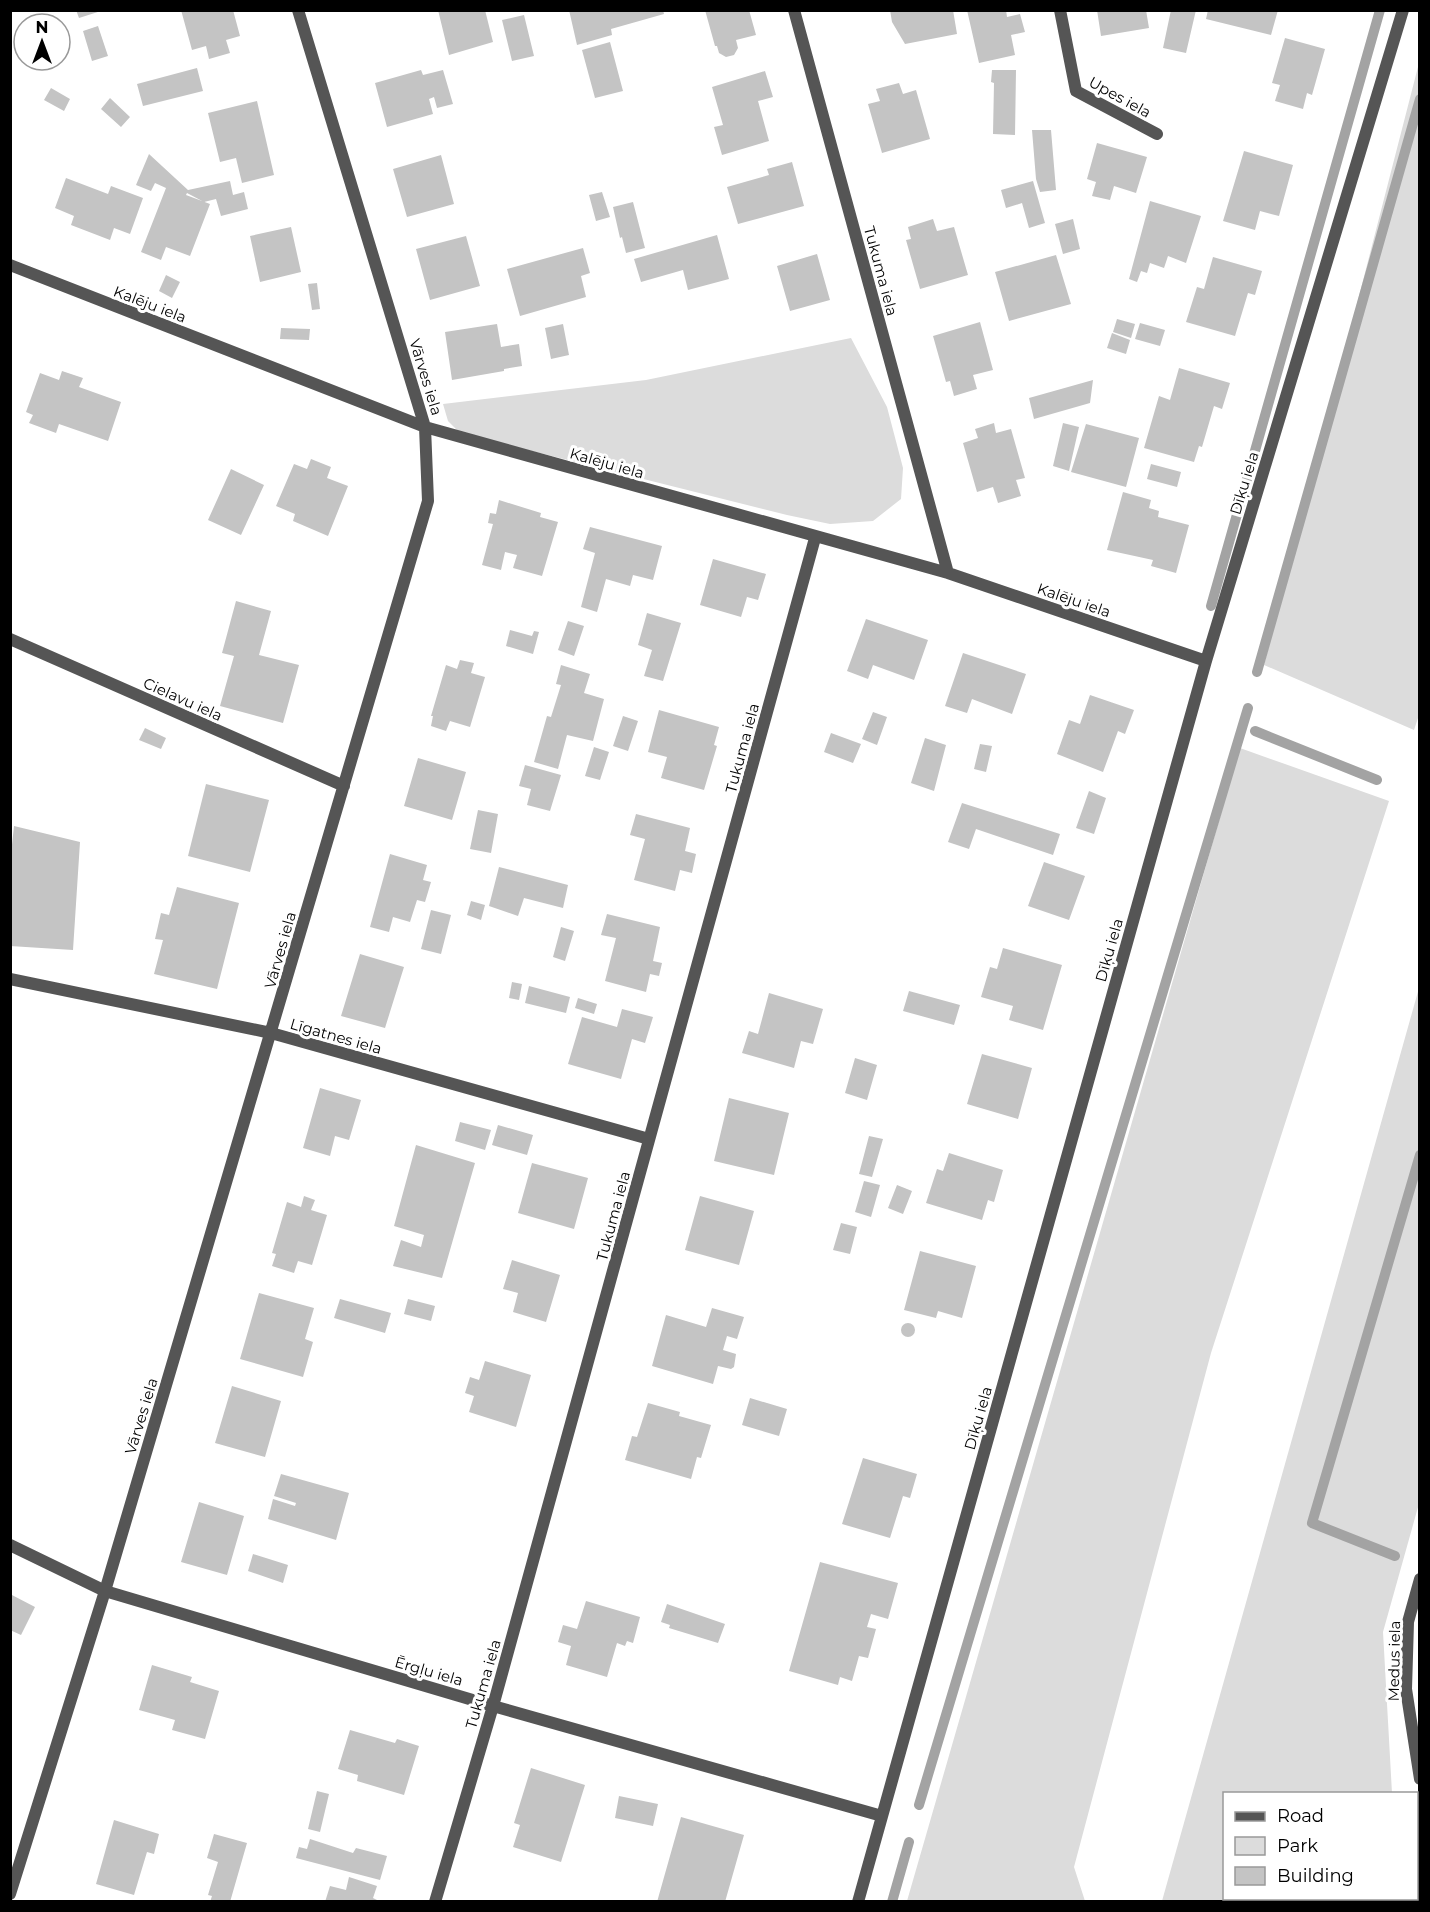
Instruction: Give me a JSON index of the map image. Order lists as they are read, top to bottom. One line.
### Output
{"streets":{"street":["Upes iela","Tukuma iela","Kalēju iela","Vārves iela","Dīķu iela","Cielavu iela","Līgatnes iela","Medus iela","Ērgļu iela"]},"crossings":[["Tukuma iela","Kalēju iela"],["Tukuma iela","Līgatnes iela"],["Tukuma iela","Ērgļu iela"],["Kalēju iela","Vārves iela"],["Kalēju iela","Dīķu iela"],["Vārves iela","Cielavu iela"],["Vārves iela","Līgatnes iela"],["Vārves iela","Ērgļu iela"],["Dīķu iela","Ērgļu iela"]],"legend":["Road","Park","Building"],"north":"top"}
